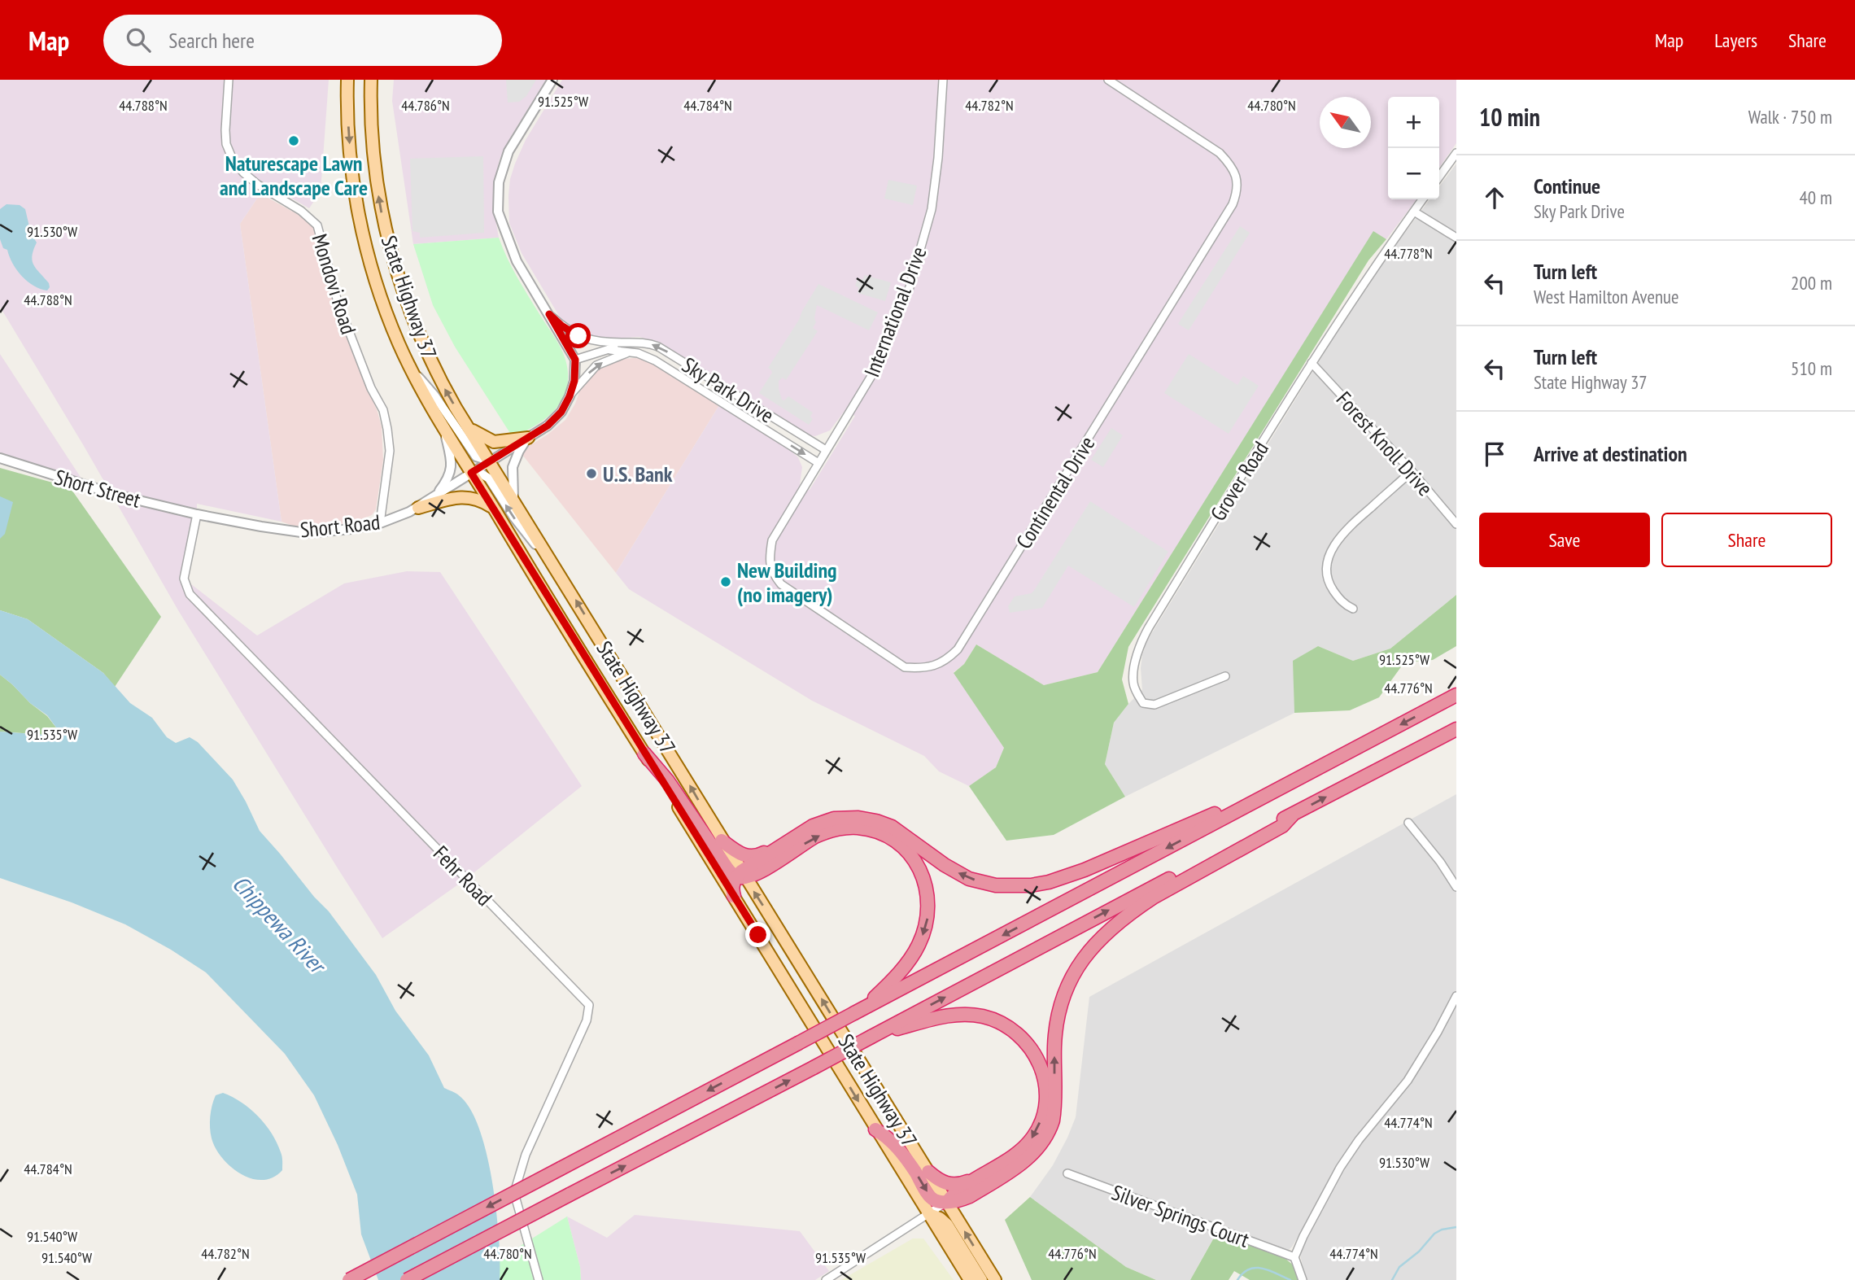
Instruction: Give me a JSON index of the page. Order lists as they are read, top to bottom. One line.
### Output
{"streets":{"main road":["State Highway 37"],"street":["Mondovi Road","International Drive","Sky Park Drive","Forest Knoll Drive","Grover Road","Short Street","Continental Drive","Short Road","Fehr Road","Silver Springs Court"]},"crossings":[["Mondovi Road","Short Road"],["State Highway 37","Short Road"],["International Drive","Sky Park Drive"],["International Drive","Continental Drive"],["Sky Park Drive","Continental Drive"],["Forest Knoll Drive","Grover Road"],["Short Street","Short Road"],["Short Street","Fehr Road"],["Short Road","Fehr Road"]],"water":["Chippewa River"],"places":["Naturescape Lawn and Landscape Care","U.S. Bank","New Building (no imagery)"],"north":"top left","page":{"header":"Map","search":"Search here","nav":["Map","Layers","Share"],"heading":["10 min","Walk · 750 m"],"map_buttons":["+","−"],"list":[["Continue","Sky Park Drive","40 m"],["Turn left","West Hamilton Avenue","200 m"],["Turn left","State Highway 37","510 m"],"Arrive at destination"],"buttons":["Save","Share"]},"coordinates":["91.525°W","44.788°N","44.786°N","44.784°N","44.782°N","44.780°N","91.530°W","44.778°N","44.776°N","91.535°W","44.774°N","91.540°W"]}
